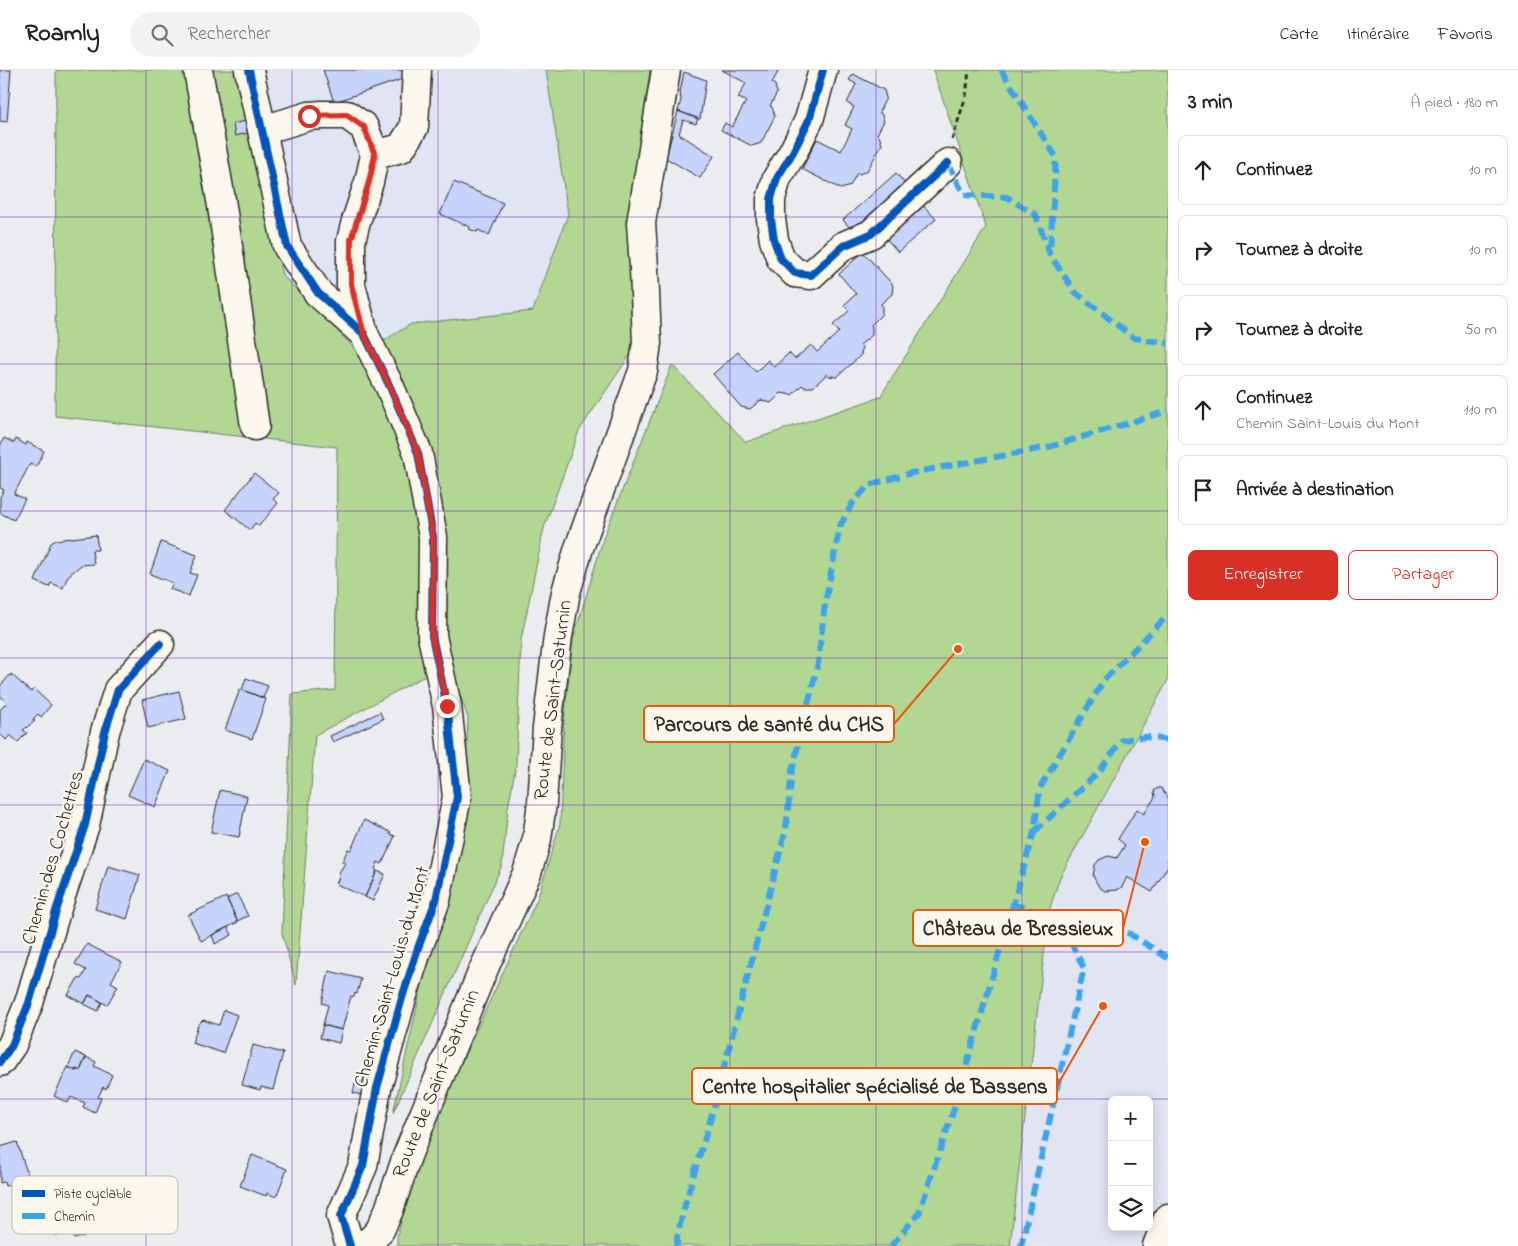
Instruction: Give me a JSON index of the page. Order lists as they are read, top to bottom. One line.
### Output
{"streets":{"street":["Route de Saint-Saturnin","Chemin des Cochettes","Chemin Saint-Louis du Mont"]},"crossings":[["Route de Saint-Saturnin","Chemin Saint-Louis du Mont"]],"places":["Parcours de santé du CHS","Château de Bressieux","Centre hospitalier spécialisé de Bassens"],"legend":["Piste cyclable","Chemin"],"page":{"header":"Roamly","search":"Rechercher","nav":["Carte","Itinéraire","Favoris"],"heading":["3 min","À pied · 180 m"],"list":[["Continuez","10 m"],["Tournez à droite","10 m"],["Tournez à droite","50 m"],["Continuez","Chemin Saint-Louis du Mont","110 m"],"Arrivée à destination"],"buttons":["Enregistrer","Partager"],"map_buttons":["+","−"]}}
